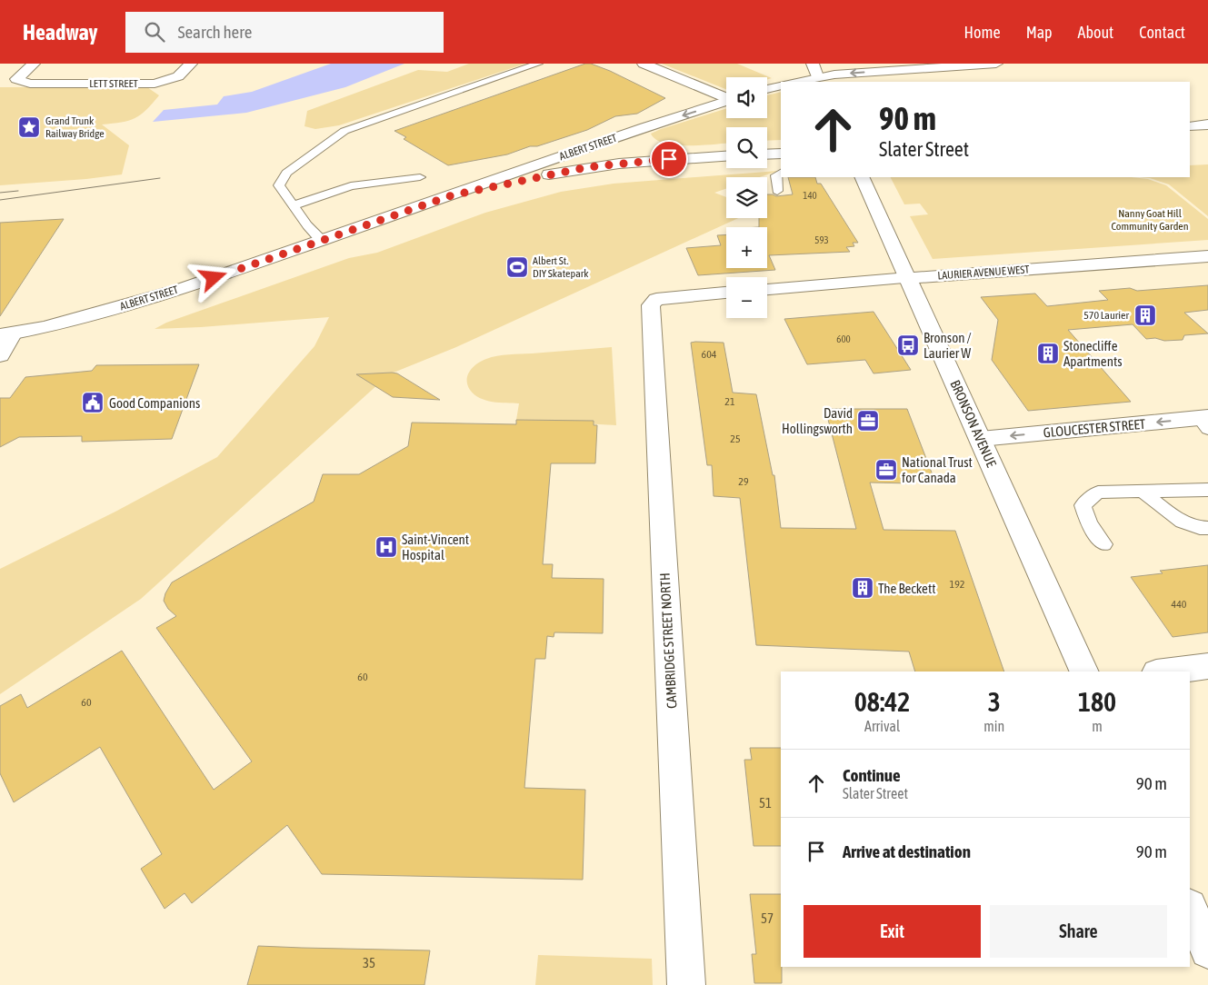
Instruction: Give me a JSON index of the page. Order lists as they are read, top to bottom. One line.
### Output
{"streets":{"main road":["LETT STREET","ALBERT STREET","LAURIER AVENUE WEST","BRONSON AVENUE","GLOUCESTER STREET","CAMBRIDGE STREET NORTH"]},"crossings":[["LAURIER AVENUE WEST","BRONSON AVENUE"],["BRONSON AVENUE","GLOUCESTER STREET"]],"one_way":["GLOUCESTER STREET"],"parks":["Nanny Goat Hill Community Garden"],"places":{"place":["Grand Trunk Railway Bridge"],"sports":["Albert St. DIY Skatepark"],"building":["570 Laurier","Stonecliffe Apartments","The Beckett"],"bus stop":["Bronson / Laurier W"],"public building":["Good Companions"],"office":["David Hollingsworth","National Trust for Canada"],"hospital":["Saint-Vincent Hospital"]},"house_numbers":["140","593","600","604","21","25","29","192","440","60","60","51","57","35"],"page":{"header":"Headway","search":"Search here","nav":["Home","Map","About","Contact"],"map_buttons":["+","−"],"turn":["90 m","Slater Street"],"eta":["08:42","Arrival","3","min","180","m"],"list":[{"name":"Continue","note":"Slater Street","value":"90 m"},{"name":"Arrive at destination","value":"90 m"}],"buttons":["Exit","Share"]}}
